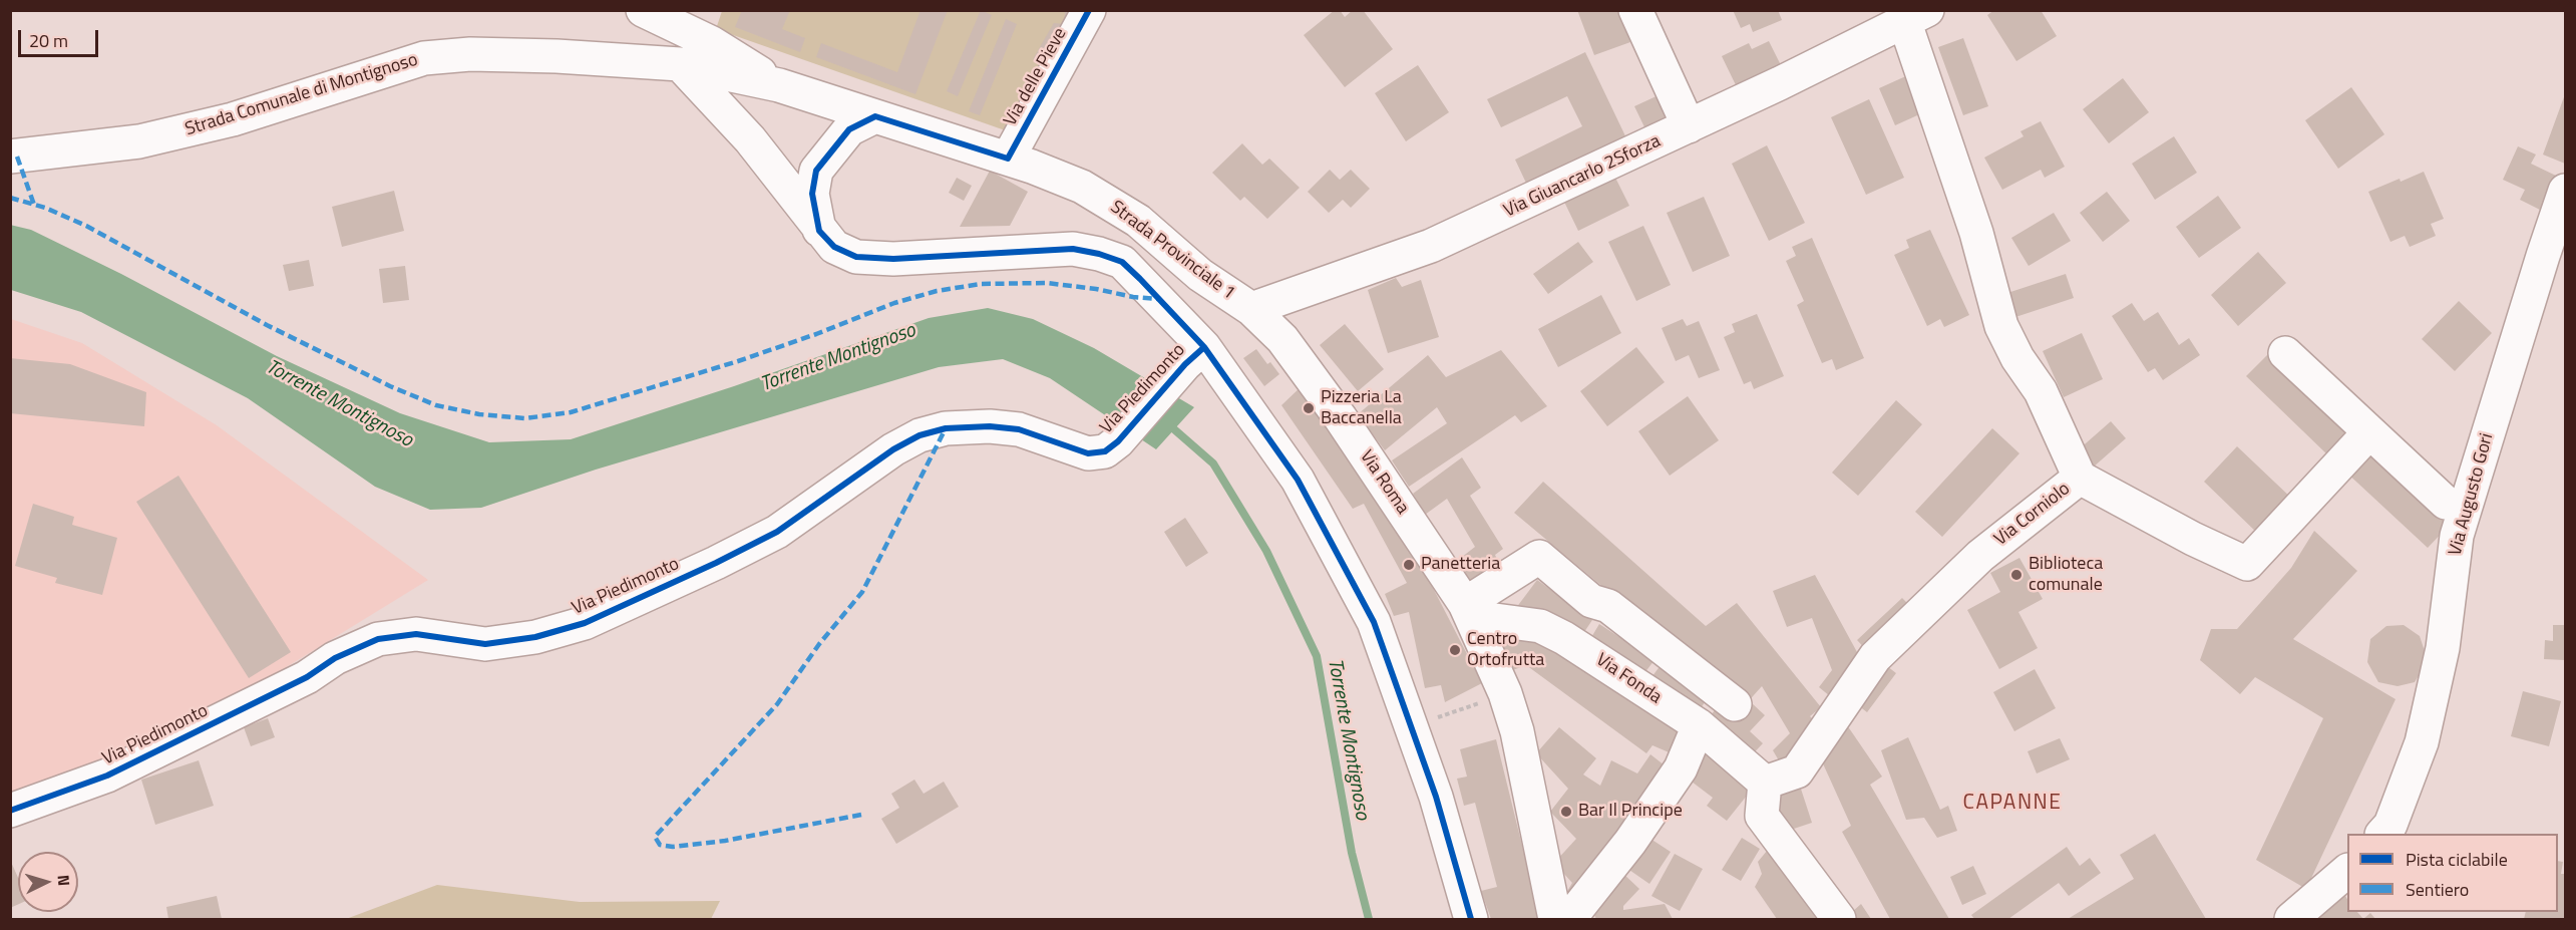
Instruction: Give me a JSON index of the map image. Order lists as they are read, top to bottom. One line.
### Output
{"streets":{"street":["Via delle Pieve","Strada Comunale di Montignoso","Via Giuancarlo 2Sforza","Strada Provinciale 1","Via Piedimonto","Via Roma","Via Augusto Gori","Via Corniolo","Via Fonda"]},"crossings":[["Via delle Pieve","Strada Provinciale 1"],["Strada Comunale di Montignoso","Strada Provinciale 1"],["Via Giuancarlo 2Sforza","Strada Provinciale 1"],["Via Giuancarlo 2Sforza","Via Roma"],["Via Giuancarlo 2Sforza","Via Corniolo"],["Strada Provinciale 1","Via Roma"],["Via Roma","Via Fonda"],["Via Corniolo","Via Fonda"]],"districts":["CAPANNE"],"water":["Torrente Montignoso"],"places":["Pizzeria La Baccanella","Panetteria","Biblioteca comunale","Centro Ortofrutta","Bar Il Principe"],"legend":["Pista ciclabile","Sentiero"],"scale_bar":"20 m","north":"right"}
